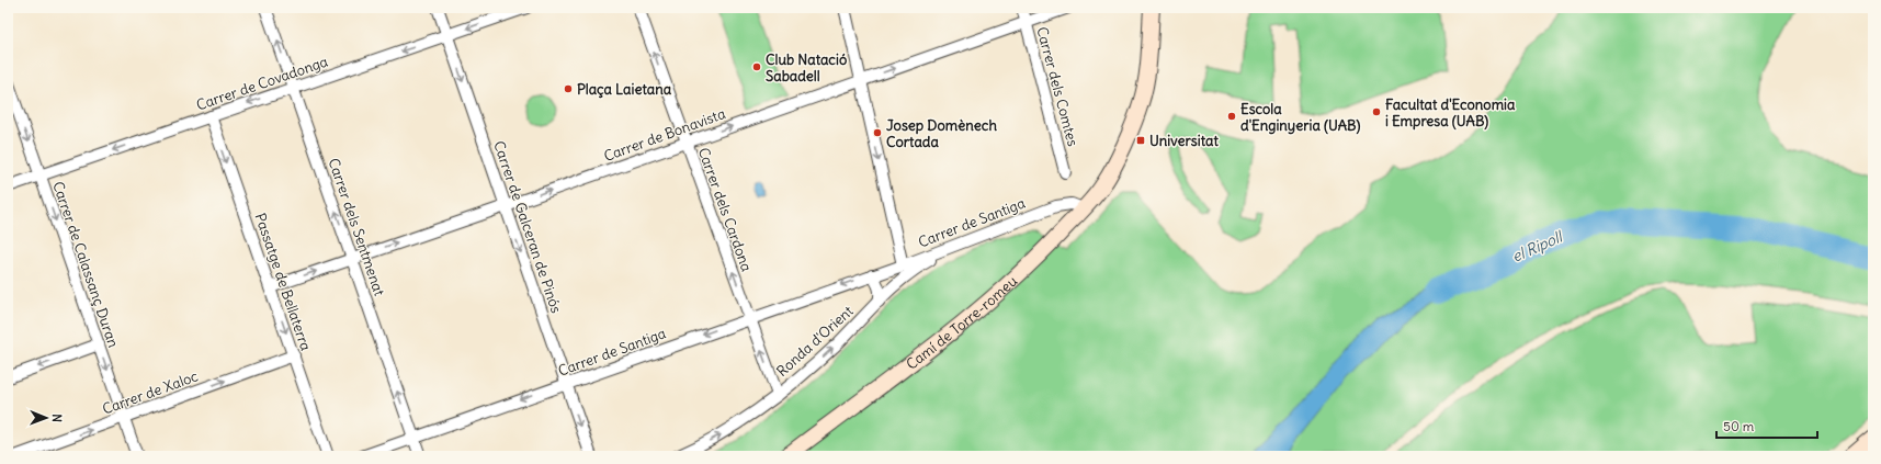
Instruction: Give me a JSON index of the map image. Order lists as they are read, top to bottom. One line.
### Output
{"streets":{"street":["Carrer de Covadonga","Carrer dels Comtes","Carrer de Bonavista","Carrer dels Cardona","Carrer de Santiga","Carrer dels Sentmenat","Carrer de Galceran de Pinós","Carrer de Calassanç Duran","Passatge de Bellaterra","Camí de Torre-romeu","Ronda d'Orient","Carrer de Xaloc"]},"crossings":[["Carrer de Covadonga","Carrer dels Sentmenat"],["Carrer de Covadonga","Carrer de Galceran de Pinós"],["Carrer de Covadonga","Carrer de Calassanç Duran"],["Carrer de Covadonga","Passatge de Bellaterra"],["Carrer dels Comtes","Carrer de Bonavista"],["Carrer de Bonavista","Carrer dels Cardona"],["Carrer de Bonavista","Carrer dels Sentmenat"],["Carrer de Bonavista","Carrer de Galceran de Pinós"],["Carrer de Bonavista","Passatge de Bellaterra"],["Carrer dels Cardona","Carrer de Santiga"],["Carrer dels Cardona","Ronda d'Orient"],["Carrer de Santiga","Carrer dels Sentmenat"],["Carrer de Santiga","Carrer de Galceran de Pinós"],["Carrer de Santiga","Camí de Torre-romeu"],["Carrer de Santiga","Ronda d'Orient"],["Carrer de Calassanç Duran","Carrer de Xaloc"],["Passatge de Bellaterra","Carrer de Xaloc"]],"one_way":["Carrer de Covadonga","Carrer de Bonavista","Carrer dels Cardona","Carrer de Santiga","Carrer dels Sentmenat","Carrer de Galceran de Pinós","Carrer de Calassanç Duran","Passatge de Bellaterra","Ronda d'Orient"],"water":["el Ripoll"],"places":{"other":["Club Natació Sabadell","Plaça Laietana","Facultat d'Economia i Empresa (UAB)","Escola d'Enginyeria (UAB)","Josep Domènech Cortada"],"transit":["Universitat"]},"scale_bar":"50 m","north":"right"}
